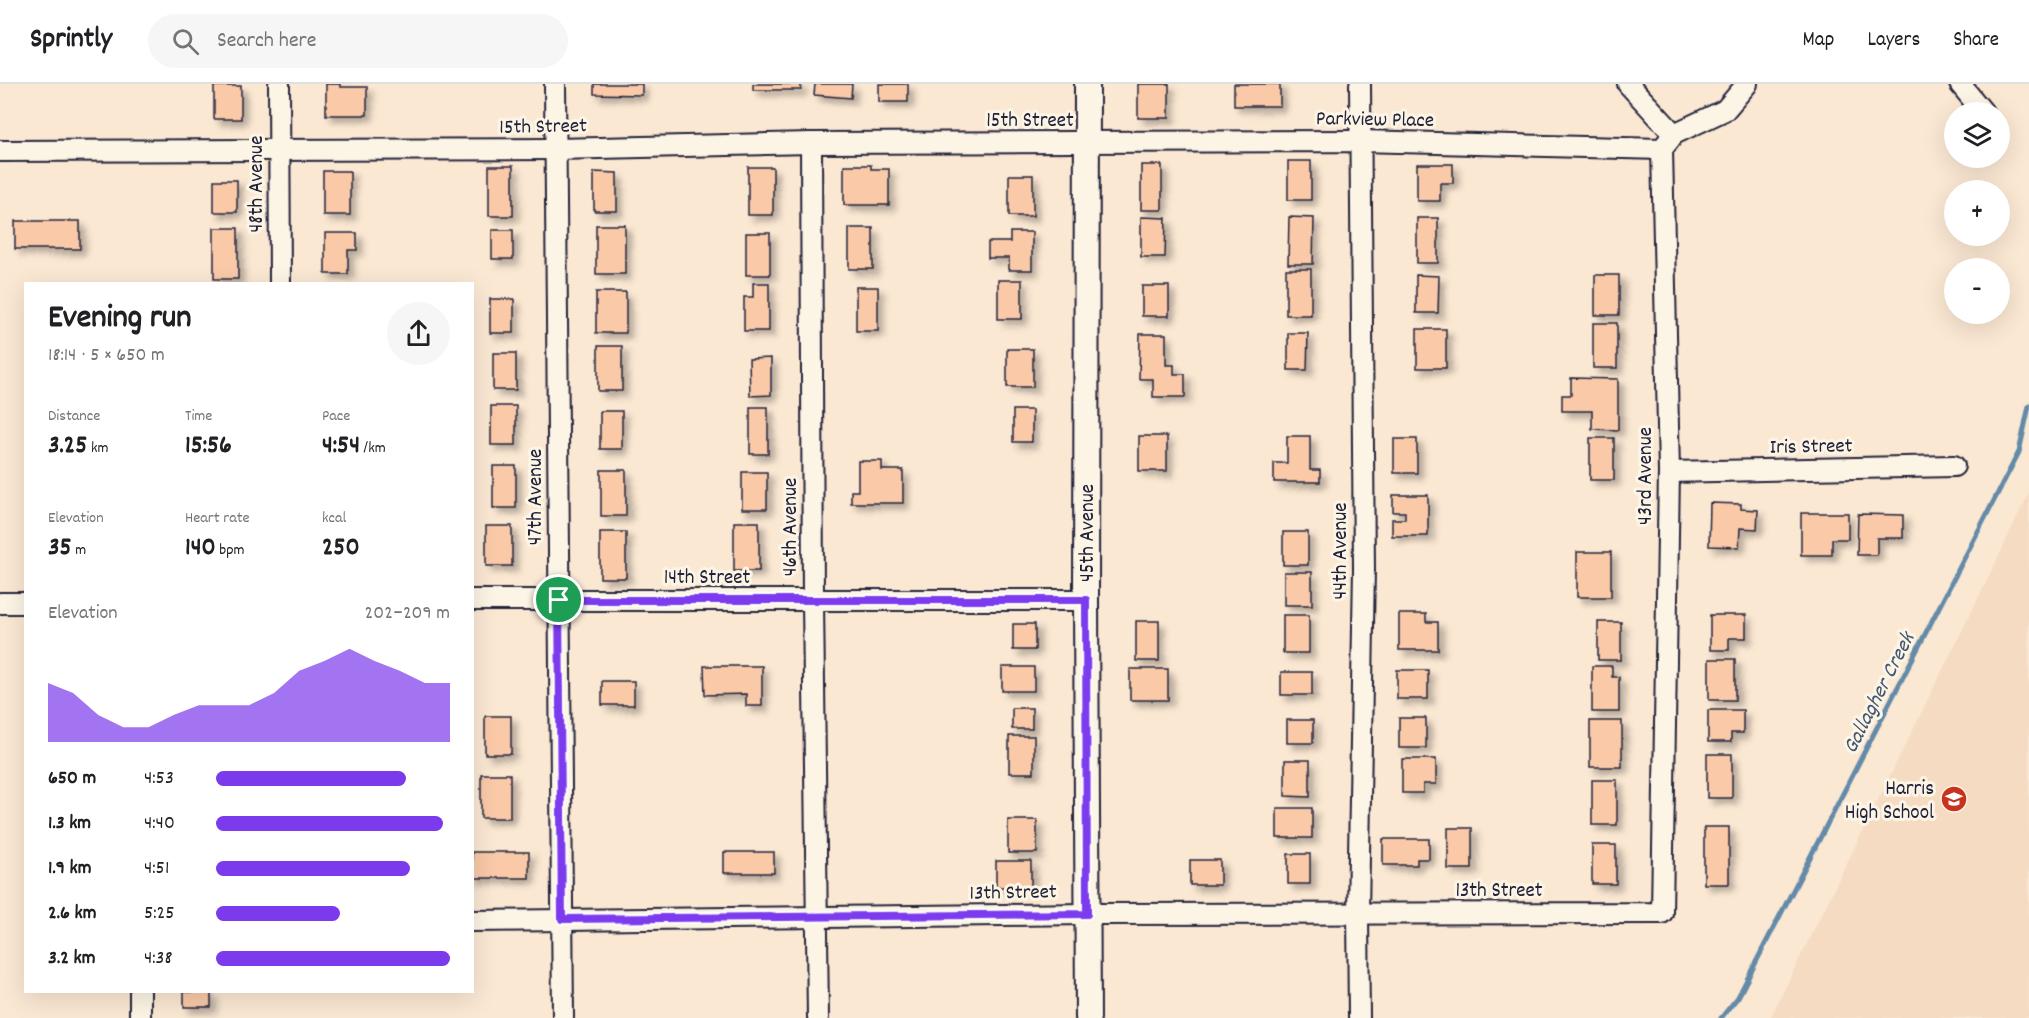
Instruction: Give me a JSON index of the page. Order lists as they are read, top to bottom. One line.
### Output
{"streets":{"street":["Parkview Place","15th Street","48th Avenue","Iris Street","43rd Avenue","47th Avenue","46th Avenue","45th Avenue","44th Avenue","14th Street","13th Street"]},"crossings":[["Parkview Place","15th Street"],["Parkview Place","43rd Avenue"],["Parkview Place","45th Avenue"],["Parkview Place","44th Avenue"],["15th Street","48th Avenue"],["15th Street","47th Avenue"],["15th Street","46th Avenue"],["15th Street","45th Avenue"],["Iris Street","43rd Avenue"],["43rd Avenue","13th Street"],["47th Avenue","14th Street"],["47th Avenue","13th Street"],["46th Avenue","14th Street"],["46th Avenue","13th Street"],["45th Avenue","14th Street"],["45th Avenue","13th Street"],["44th Avenue","13th Street"]],"water":["Gallagher Creek"],"places":{"school or university":["Harris High School"]},"page":{"header":"Sprintly","search":"Search here","nav":["Map","Layers","Share"],"map_buttons":["+","−"],"heading":["Evening run","18:14 · 5 × 650 m"],"stats":[["Distance","3.25 km"],["Time","15:56"],["Pace","4:54 /km"],["Elevation","35 m"],["Heart rate","140 bpm"],["kcal","250"]],"chart":["Elevation","202–209 m"],"list":[{"name":"650 m","note":"4:53"},{"name":"1.3 km","note":"4:40"},{"name":"1.9 km","note":"4:51"},{"name":"2.6 km","note":"5:25"},{"name":"3.2 km","note":"4:38"}]}}
